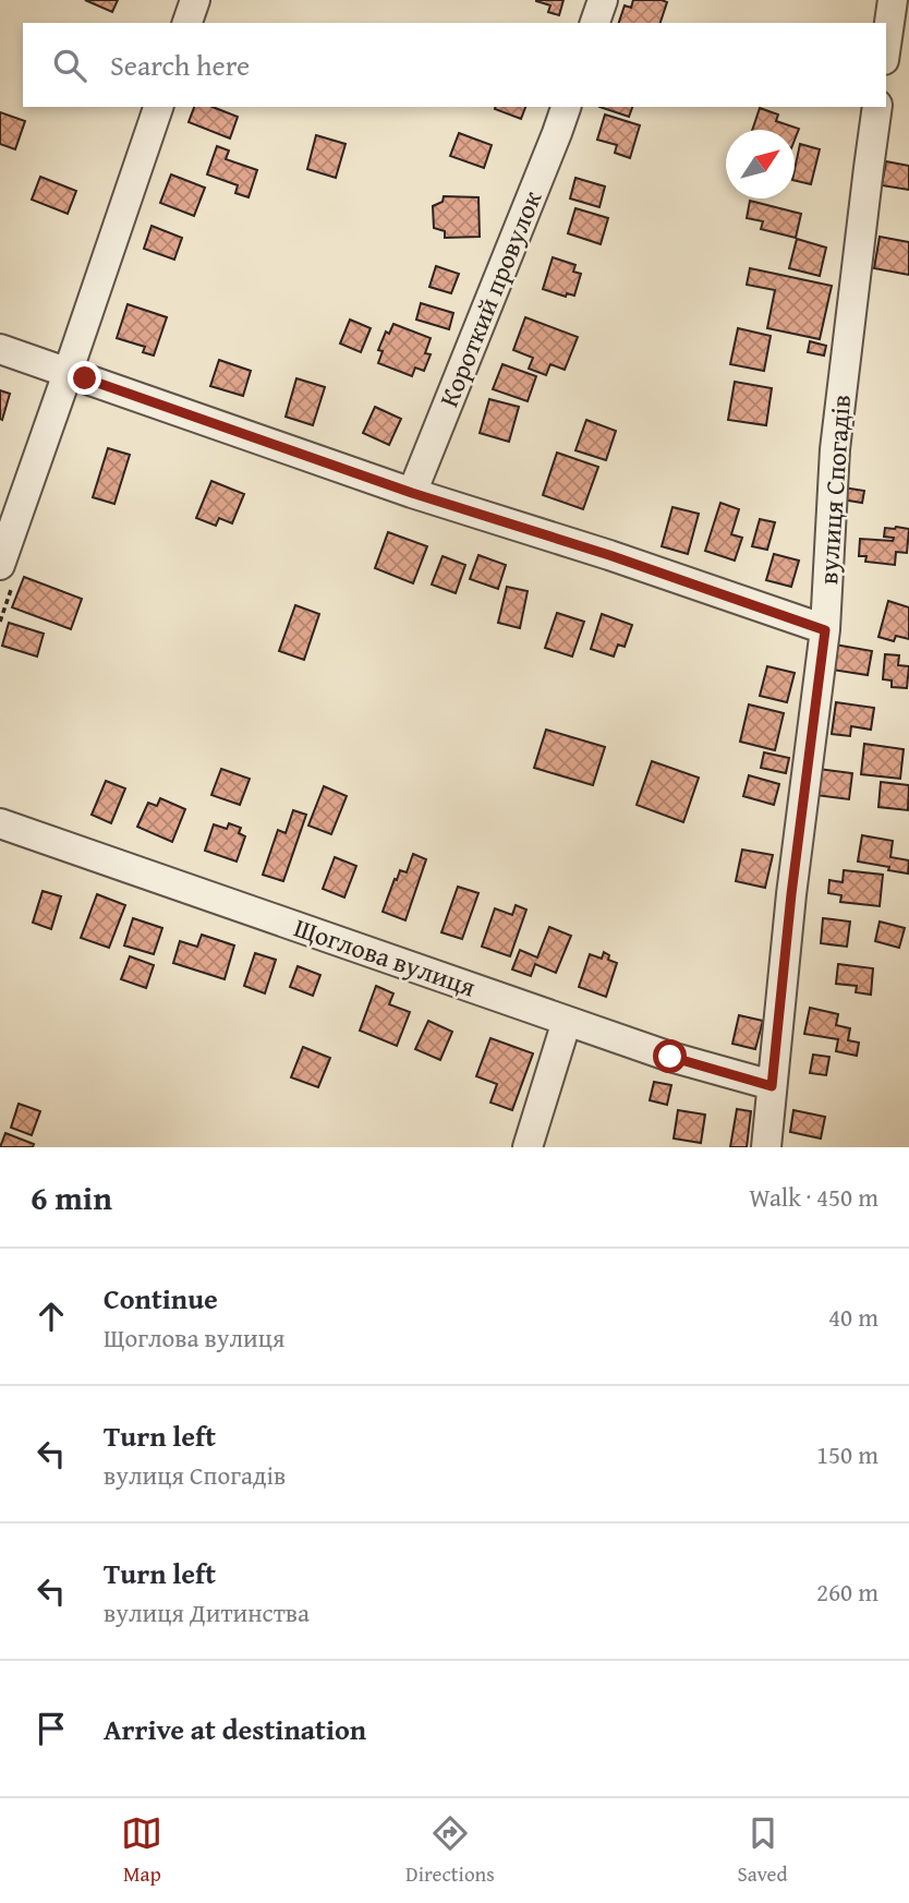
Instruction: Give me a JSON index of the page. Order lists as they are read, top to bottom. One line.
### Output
{"streets":{"street":["Короткий провулок","вулиця Спогадів","Щоглова вулиця"]},"crossings":[["вулиця Спогадів","Щоглова вулиця"]],"north":"top right","page":{"search":"Search here","heading":["6 min","Walk · 450 m"],"list":[["Continue","Щоглова вулиця","40 m"],["Turn left","вулиця Спогадів","150 m"],["Turn left","вулиця Дитинства","260 m"],"Arrive at destination"],"nav":["Map","Directions","Saved"]}}
